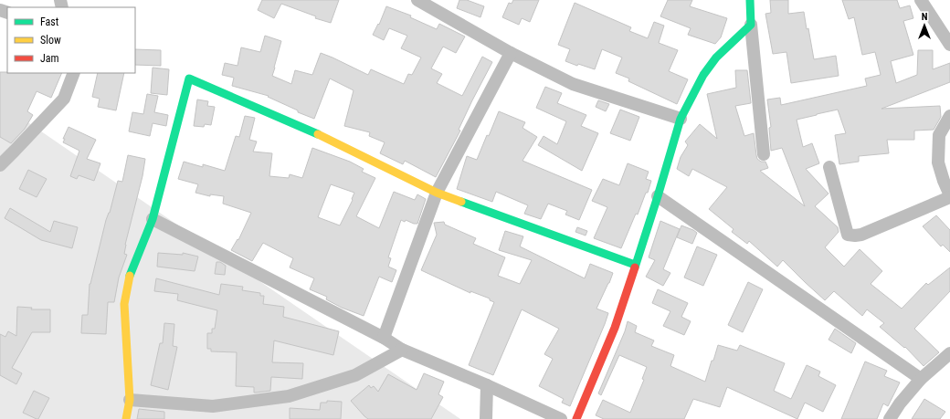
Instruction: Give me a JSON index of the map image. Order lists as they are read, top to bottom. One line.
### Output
{"legend":["Fast","Slow","Jam"],"north":"top"}
